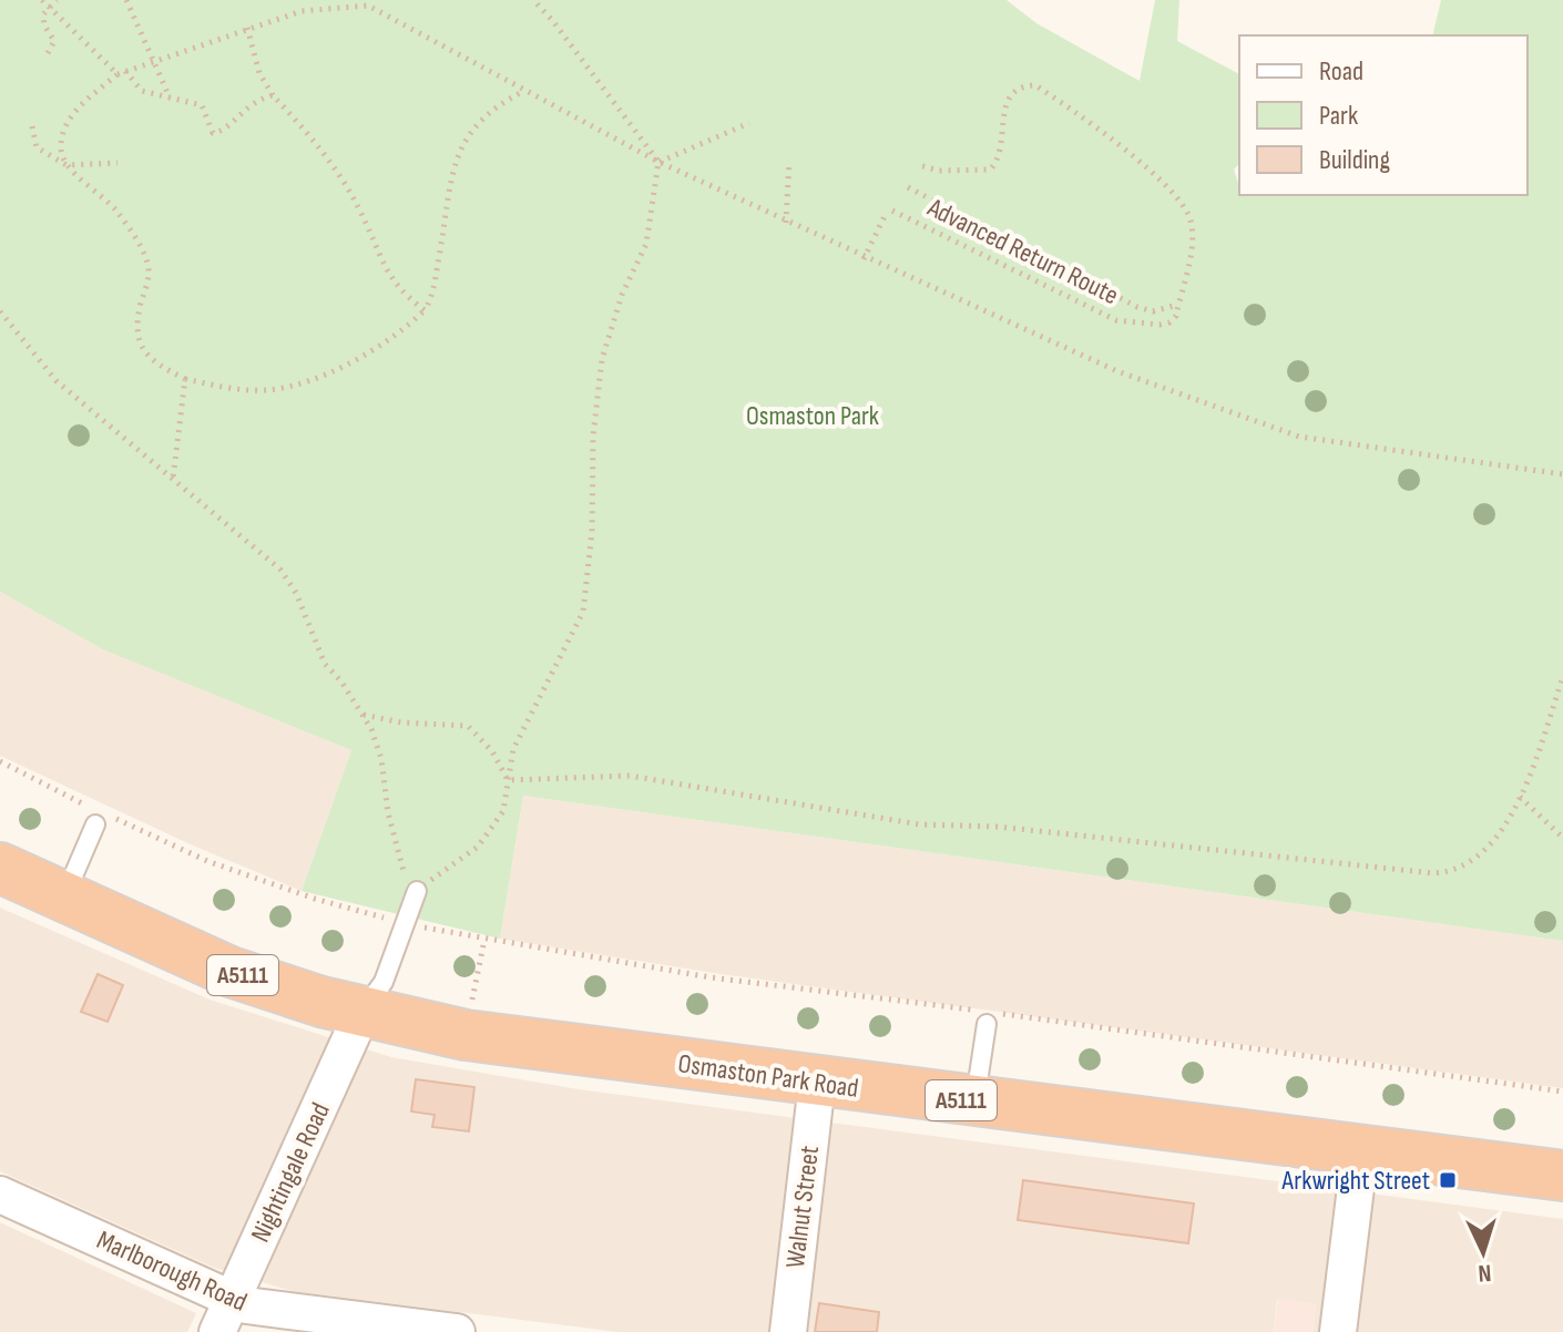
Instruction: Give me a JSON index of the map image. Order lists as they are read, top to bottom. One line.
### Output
{"streets":{"highway":["A5111","Osmaston Park Road"],"street":["Nightingale Road","Walnut Street","Marlborough Road"],"path":["Advanced Return Route"]},"crossings":[["Osmaston Park Road","Nightingale Road"],["Osmaston Park Road","Walnut Street"],["Nightingale Road","Marlborough Road"]],"parks":["Osmaston Park"],"places":{"transit":["Arkwright Street"]},"legend":["Road","Park","Building"],"north":"bottom"}
